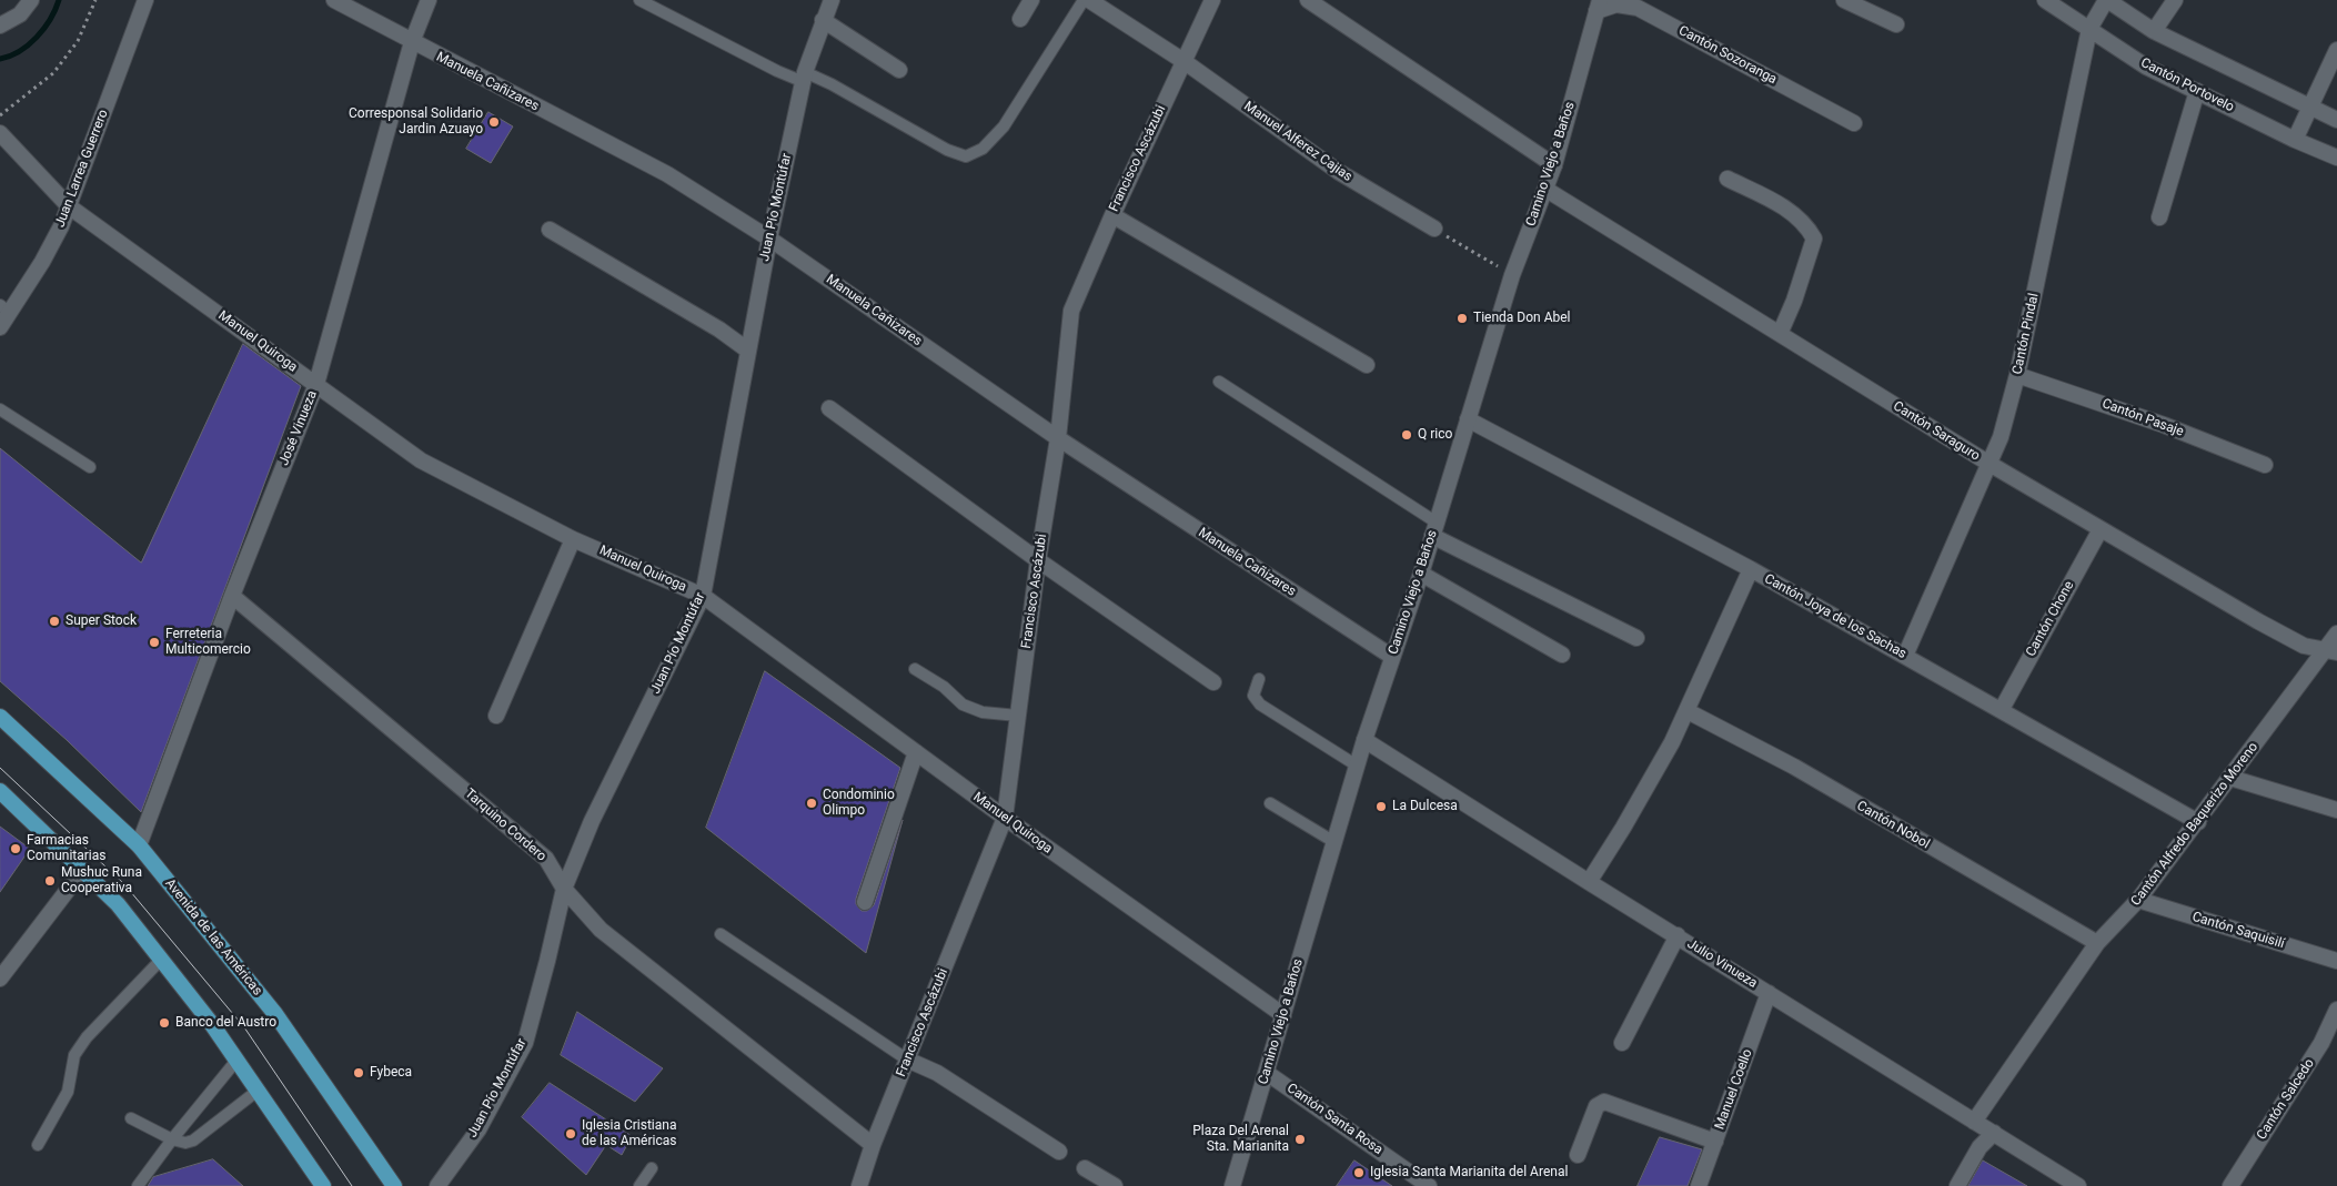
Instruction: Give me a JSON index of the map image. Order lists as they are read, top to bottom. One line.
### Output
{"streets":{"main road":["Avenida de las Américas"],"street":["Cantón Sozoranga","Manuela Cañizares","Cantón Portovelo","Manuel Alferez Cajias","Francisco Ascázubi","Camino Viejo a Baños","Juan Larrea Guerrero","Juan Pío Montúfar","Cantón Pindal","Manuel Quiroga","Cantón Pasaje","José Vinueza","Cantón Saraguro","Cantón Joya de los Sachas","Cantón Chone","Cantón Alfredo Baquerizo Moreno","Tarquino Cordero","Cantón Nobol","Cantón Saquisilí","Julio Vinueza","Manuel Coello","Cantón Salcedo","Cantón Santa Rosa"]},"crossings":[["Cantón Sozoranga","Camino Viejo a Baños"],["Manuela Cañizares","Francisco Ascázubi"],["Manuela Cañizares","Camino Viejo a Baños"],["Manuela Cañizares","Juan Pío Montúfar"],["Manuela Cañizares","José Vinueza"],["Cantón Portovelo","Cantón Pindal"],["Manuel Alferez Cajias","Francisco Ascázubi"],["Francisco Ascázubi","Manuel Quiroga"],["Francisco Ascázubi","Tarquino Cordero"],["Camino Viejo a Baños","Manuel Quiroga"],["Camino Viejo a Baños","Cantón Saraguro"],["Camino Viejo a Baños","Cantón Joya de los Sachas"],["Camino Viejo a Baños","Julio Vinueza"],["Camino Viejo a Baños","Cantón Santa Rosa"],["Juan Larrea Guerrero","Manuel Quiroga"],["Juan Pío Montúfar","Manuel Quiroga"],["Juan Pío Montúfar","Tarquino Cordero"],["Cantón Pindal","Cantón Pasaje"],["Cantón Pindal","Cantón Saraguro"],["Cantón Pindal","Cantón Joya de los Sachas"],["Manuel Quiroga","José Vinueza"],["José Vinueza","Tarquino Cordero"],["José Vinueza","Avenida de las Américas"],["Cantón Saraguro","Cantón Chone"],["Cantón Saraguro","Cantón Alfredo Baquerizo Moreno"],["Cantón Joya de los Sachas","Cantón Chone"],["Cantón Joya de los Sachas","Cantón Alfredo Baquerizo Moreno"],["Cantón Alfredo Baquerizo Moreno","Cantón Nobol"],["Cantón Alfredo Baquerizo Moreno","Cantón Saquisilí"],["Cantón Alfredo Baquerizo Moreno","Julio Vinueza"],["Julio Vinueza","Manuel Coello"]],"places":["Corresponsal Solidario Jardin Azuayo","Tienda Don Abel","Q rico","Super Stock","Ferreteria Multicomercio","Condominio Olimpo","La Dulcesa","Farmacias Comunitarias","Mushuc Runa Cooperativa","Banco del Austro","Fybeca","Iglesia Cristiana de las Américas","Plaza Del Arenal Sta. Marianita","Iglesia Santa Marianita del Arenal"]}
